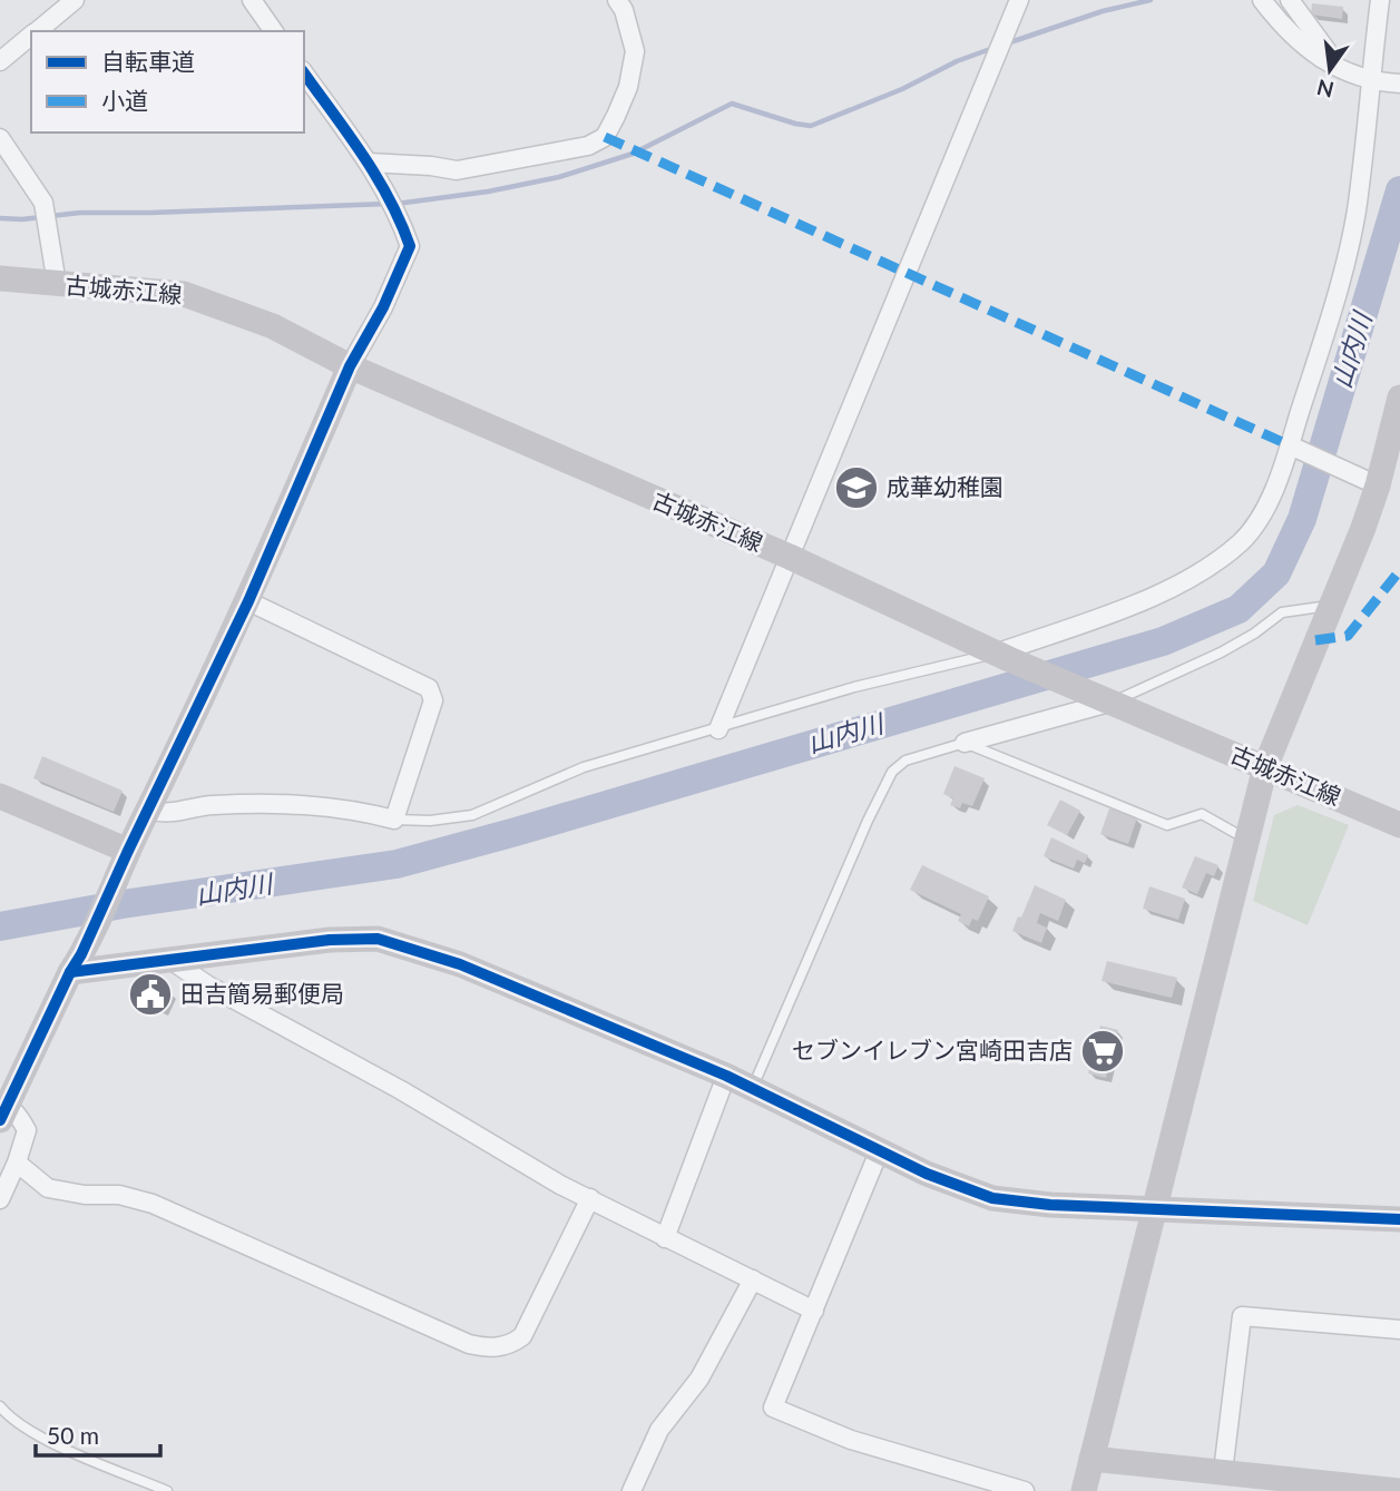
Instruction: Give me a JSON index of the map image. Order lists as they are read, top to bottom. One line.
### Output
{"streets":{"street":["古城赤江線"]},"water":["山内川"],"places":{"school or university":["成華幼稚園"],"public building":["田吉簡易郵便局"],"supermarket":["セブンイレブン宮崎田吉店"]},"legend":["自転車道","小道"],"scale_bar":"50 m","north":"bottom"}
